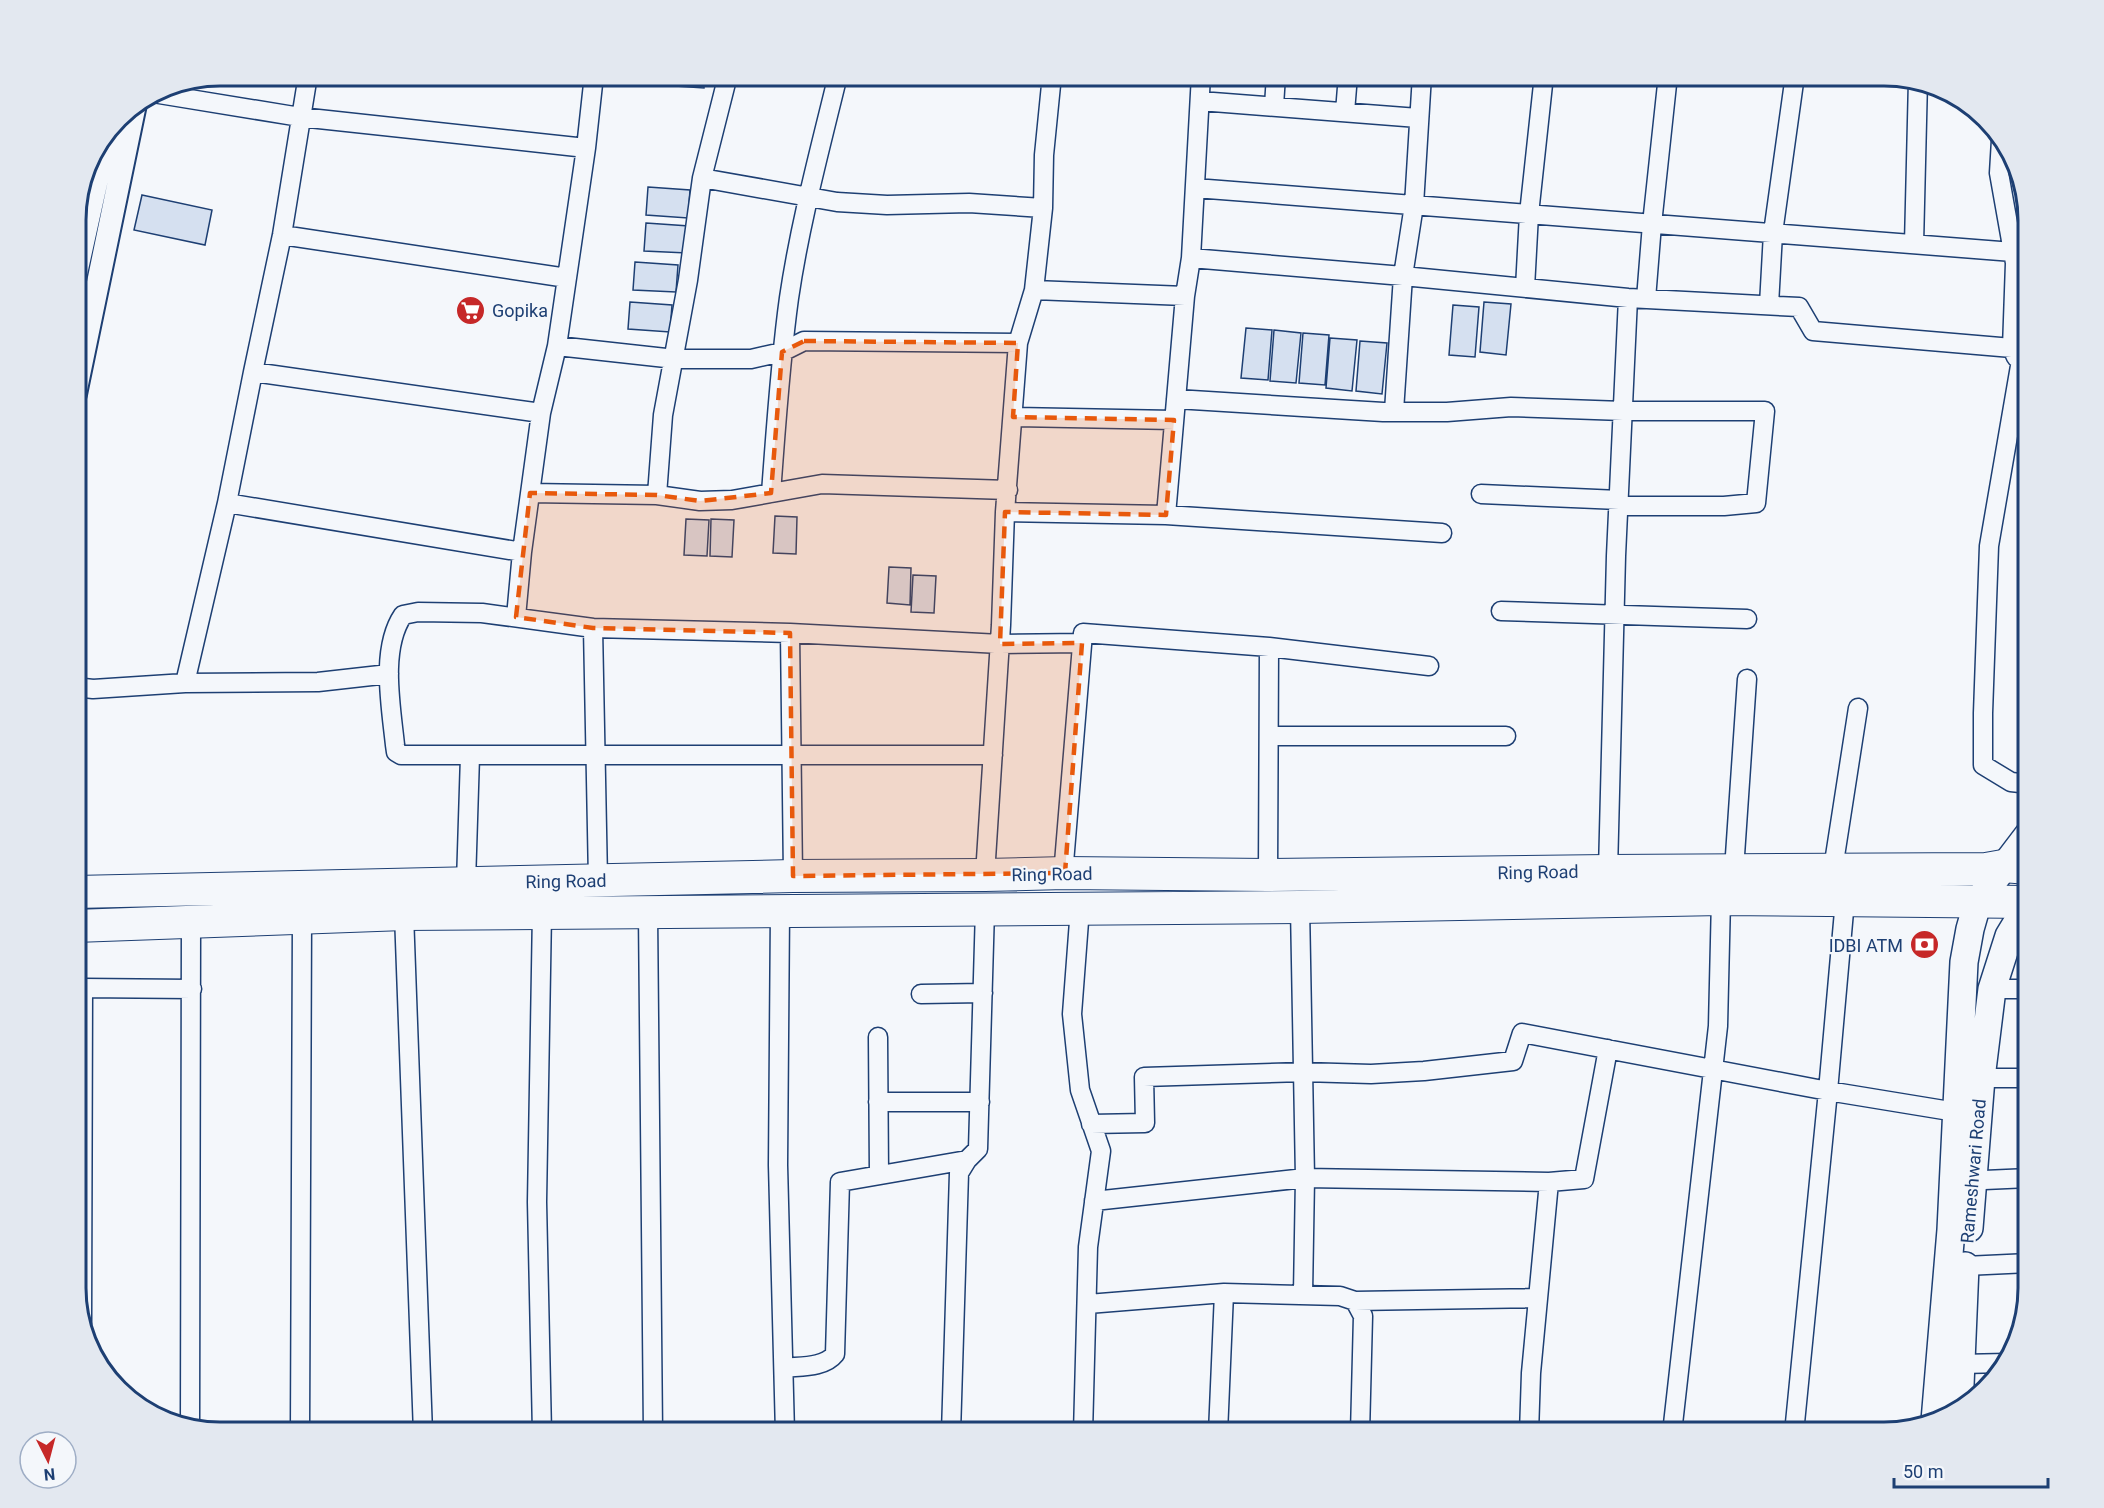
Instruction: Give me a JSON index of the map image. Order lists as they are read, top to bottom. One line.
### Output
{"streets":{"highway":["Ring Road"],"main road":["Rameshwari Road"]},"places":{"supermarket":["Gopika"],"bank":["IDBI ATM"]},"scale_bar":"50 m","north":"bottom"}
